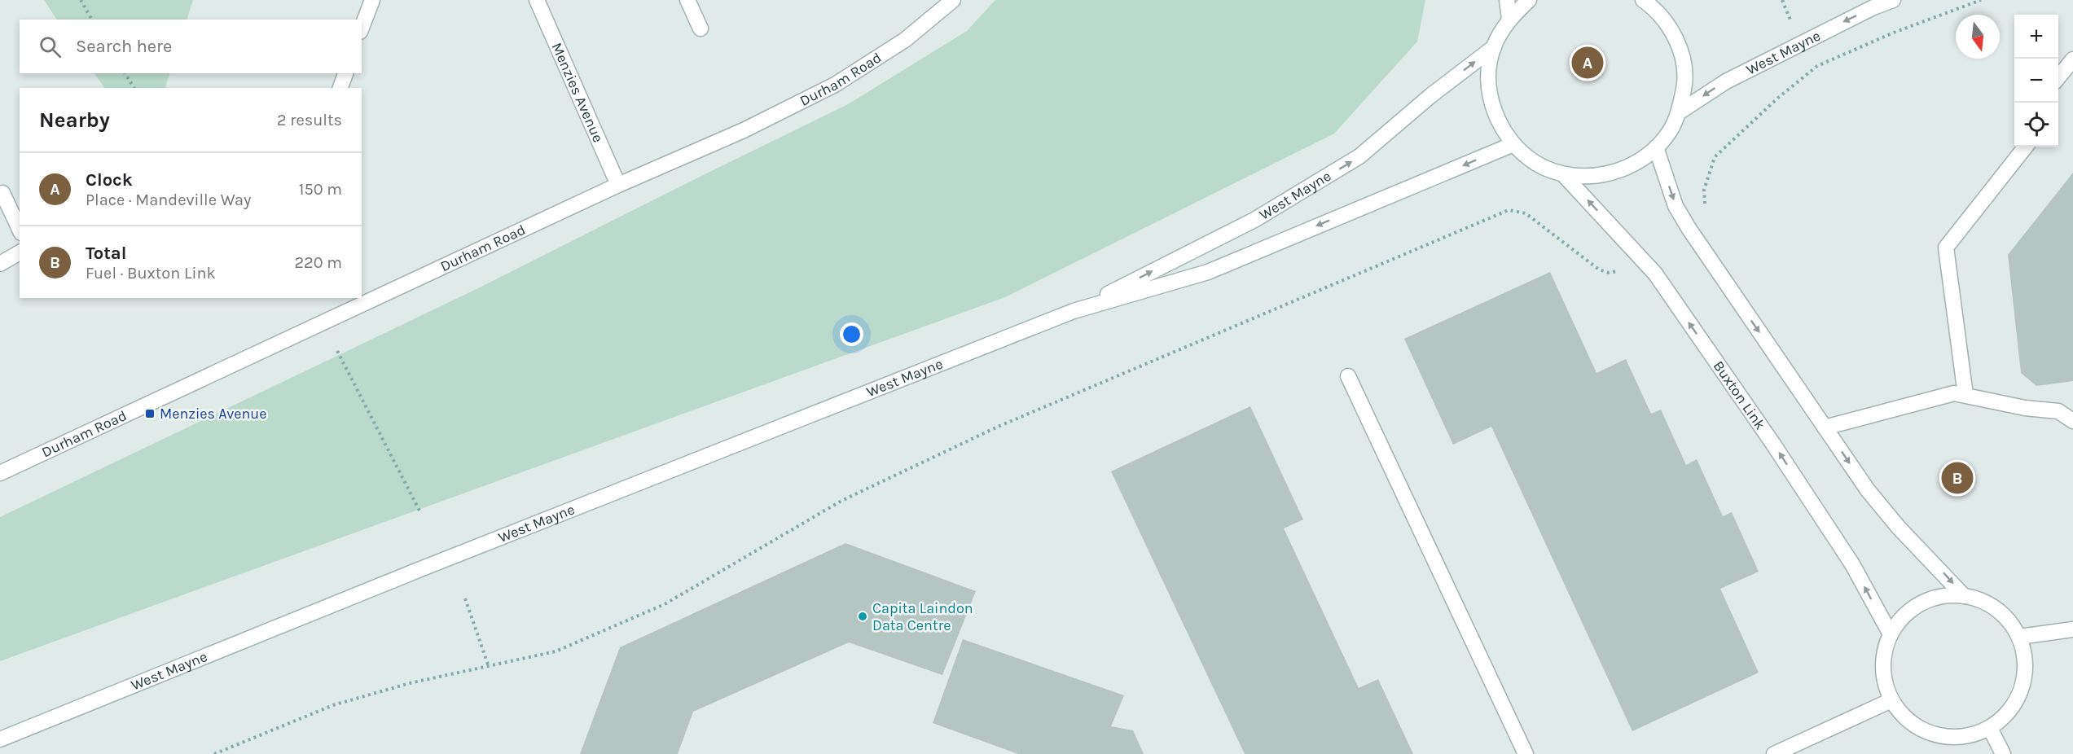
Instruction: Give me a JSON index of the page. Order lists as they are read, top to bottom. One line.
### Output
{"streets":{"street":["West Mayne","Durham Road","Menzies Avenue","Buxton Link"]},"crossings":[["Durham Road","Menzies Avenue"]],"places":{"transit":["Menzies Avenue"],"other":["Capita Laindon Data Centre"]},"north":"bottom","page":{"map_buttons":["+","−"],"search":"Search here","pins":["A","B"],"heading":["Nearby","2 results"],"list":[{"mark":"A","name":"Clock","note":"Place · Mandeville Way","value":"150 m"},{"mark":"B","name":"Total","note":"Fuel · Buxton Link","value":"220 m"}]}}
